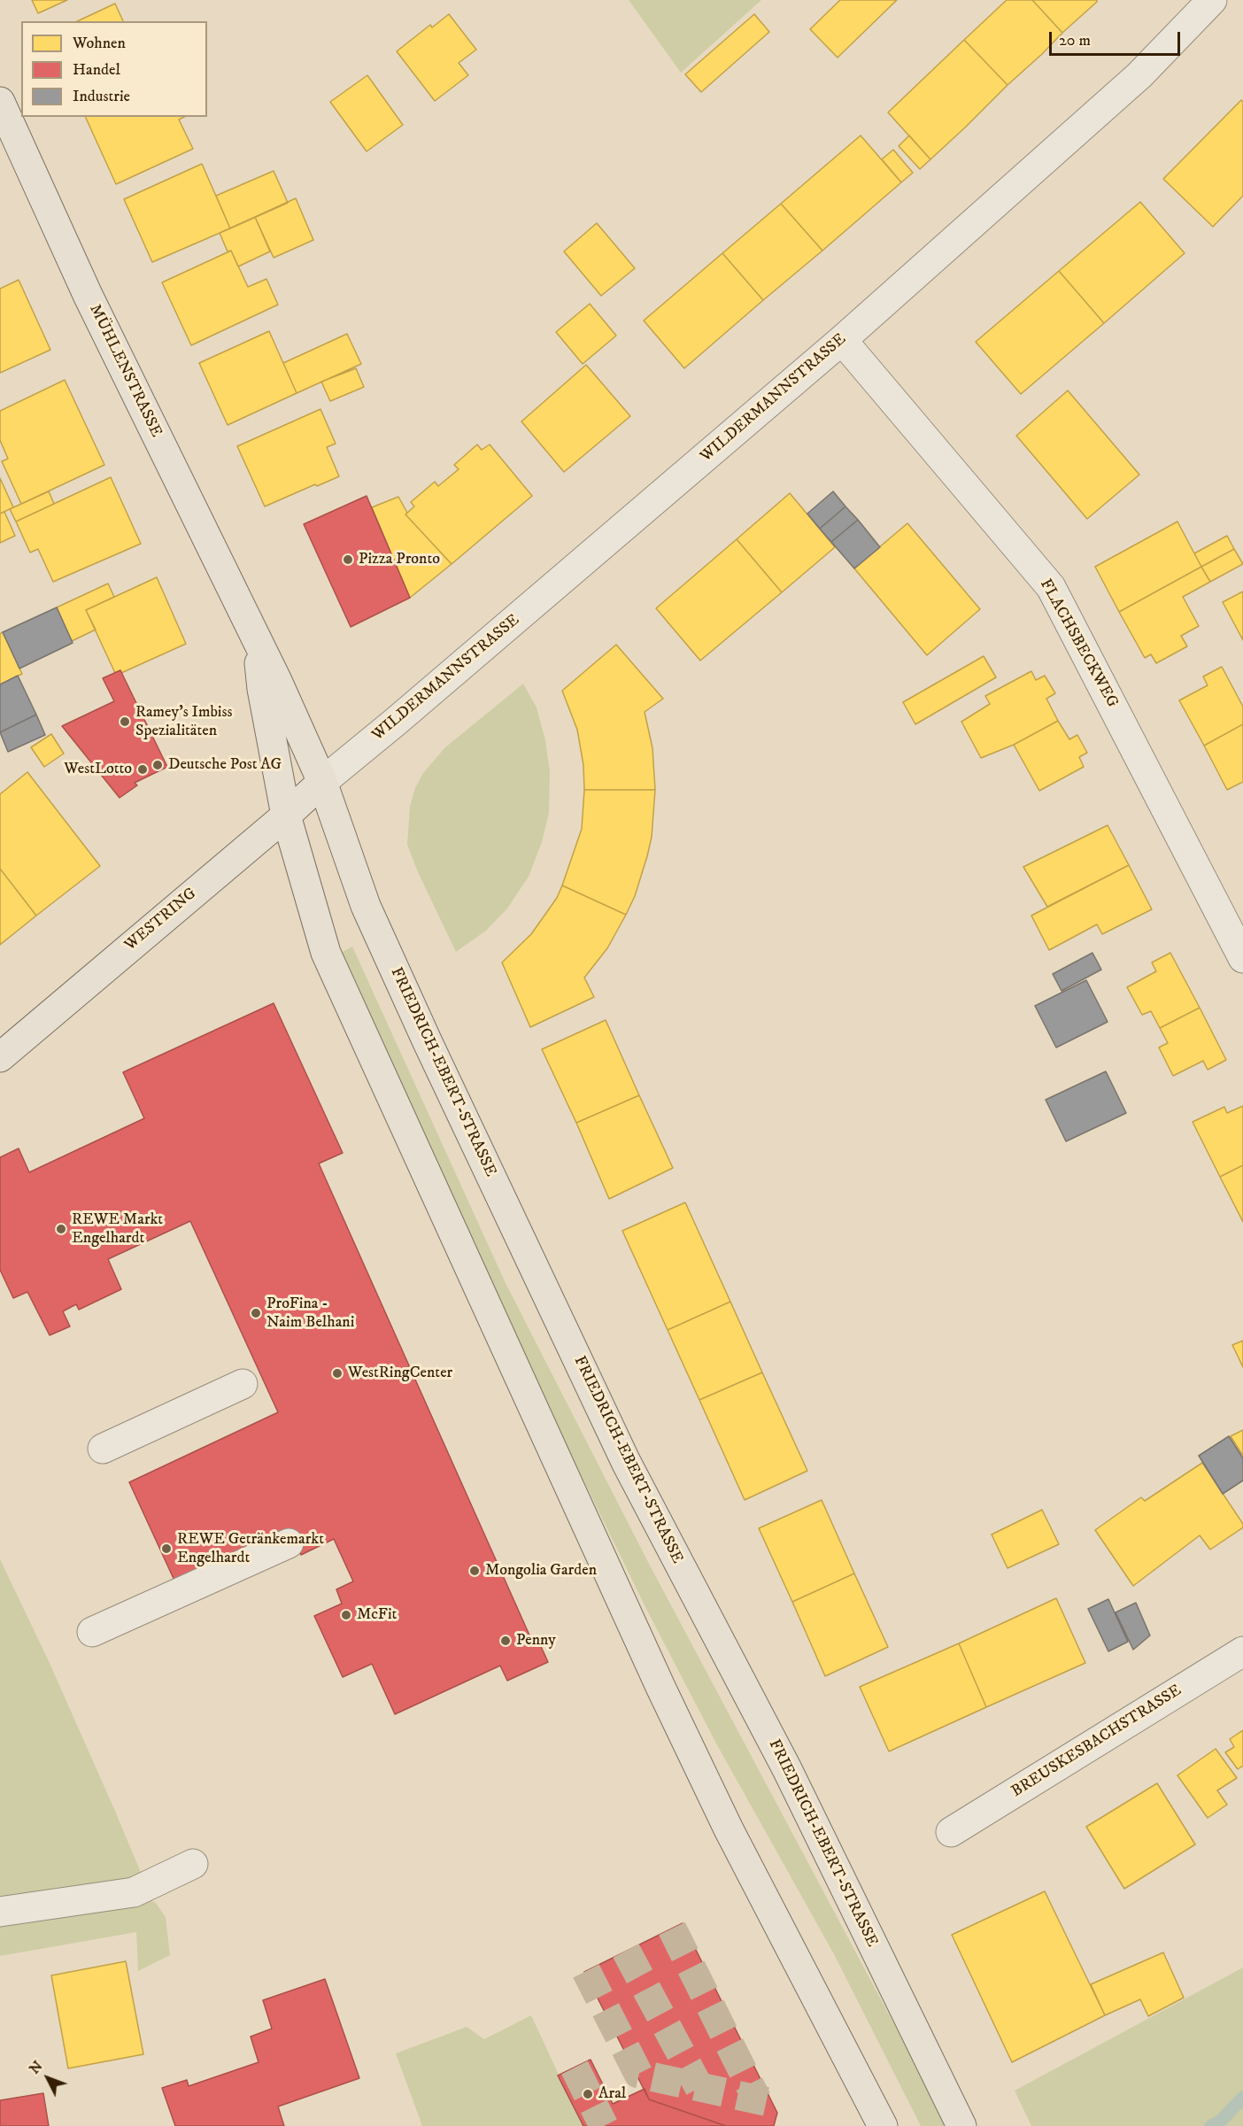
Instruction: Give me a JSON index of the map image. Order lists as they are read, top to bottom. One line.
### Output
{"streets":{"main road":["MÜHLENSTRASSE","WESTRING","FRIEDRICH-EBERT-STRASSE"],"street":["WILDERMANNSTRASSE","FLACHSBECKWEG","BREUSKESBACHSTRASSE"]},"crossings":[["MÜHLENSTRASSE","WILDERMANNSTRASSE"],["MÜHLENSTRASSE","WESTRING"],["MÜHLENSTRASSE","FRIEDRICH-EBERT-STRASSE"],["WILDERMANNSTRASSE","FLACHSBECKWEG"],["WILDERMANNSTRASSE","WESTRING"],["WILDERMANNSTRASSE","FRIEDRICH-EBERT-STRASSE"],["WESTRING","FRIEDRICH-EBERT-STRASSE"]],"places":["Pizza Pronto","Ramey's Imbiss Spezialitäten","Deutsche Post AG","WestLotto","REWE Markt Engelhardt","ProFina - Naim Belhani","WestRingCenter","REWE Getränkemarkt Engelhardt","Mongolia Garden","McFit","Penny","Aral"],"legend":["Wohnen","Handel","Industrie"],"scale_bar":"20 m","north":"top left"}
